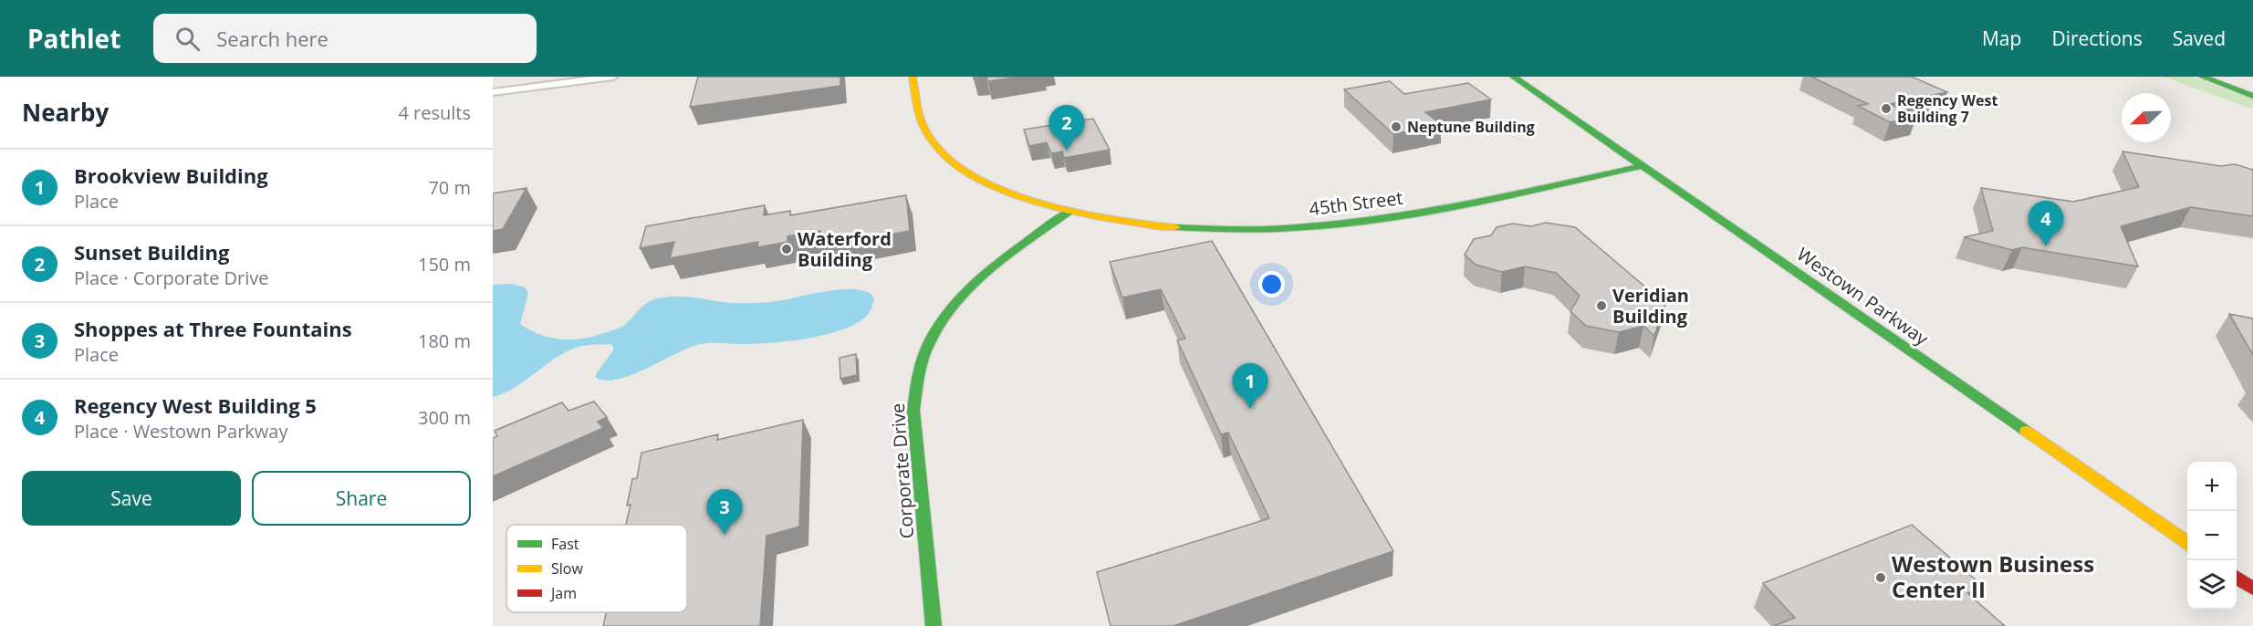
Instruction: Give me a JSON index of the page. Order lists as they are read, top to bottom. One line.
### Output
{"streets":{"main road":["45th Street","Westown Parkway","Corporate Drive"]},"crossings":[["45th Street","Westown Parkway"],["45th Street","Corporate Drive"]],"places":["Regency West Building 7","Neptune Building","Waterford Building","Veridian Building","Westown Business Center II"],"legend":["Fast","Slow","Jam"],"north":"bottom left","page":{"header":"Pathlet","search":"Search here","nav":["Map","Directions","Saved"],"heading":["Nearby","4 results"],"pins":["2","4","1","3"],"list":[{"mark":"1","name":"Brookview Building","note":"Place","value":"70 m"},{"mark":"2","name":"Sunset Building","note":"Place · Corporate Drive","value":"150 m"},{"mark":"3","name":"Shoppes at Three Fountains","note":"Place","value":"180 m"},{"mark":"4","name":"Regency West Building 5","note":"Place · Westown Parkway","value":"300 m"}],"buttons":["Save","Share"],"map_buttons":["+","−"]}}
